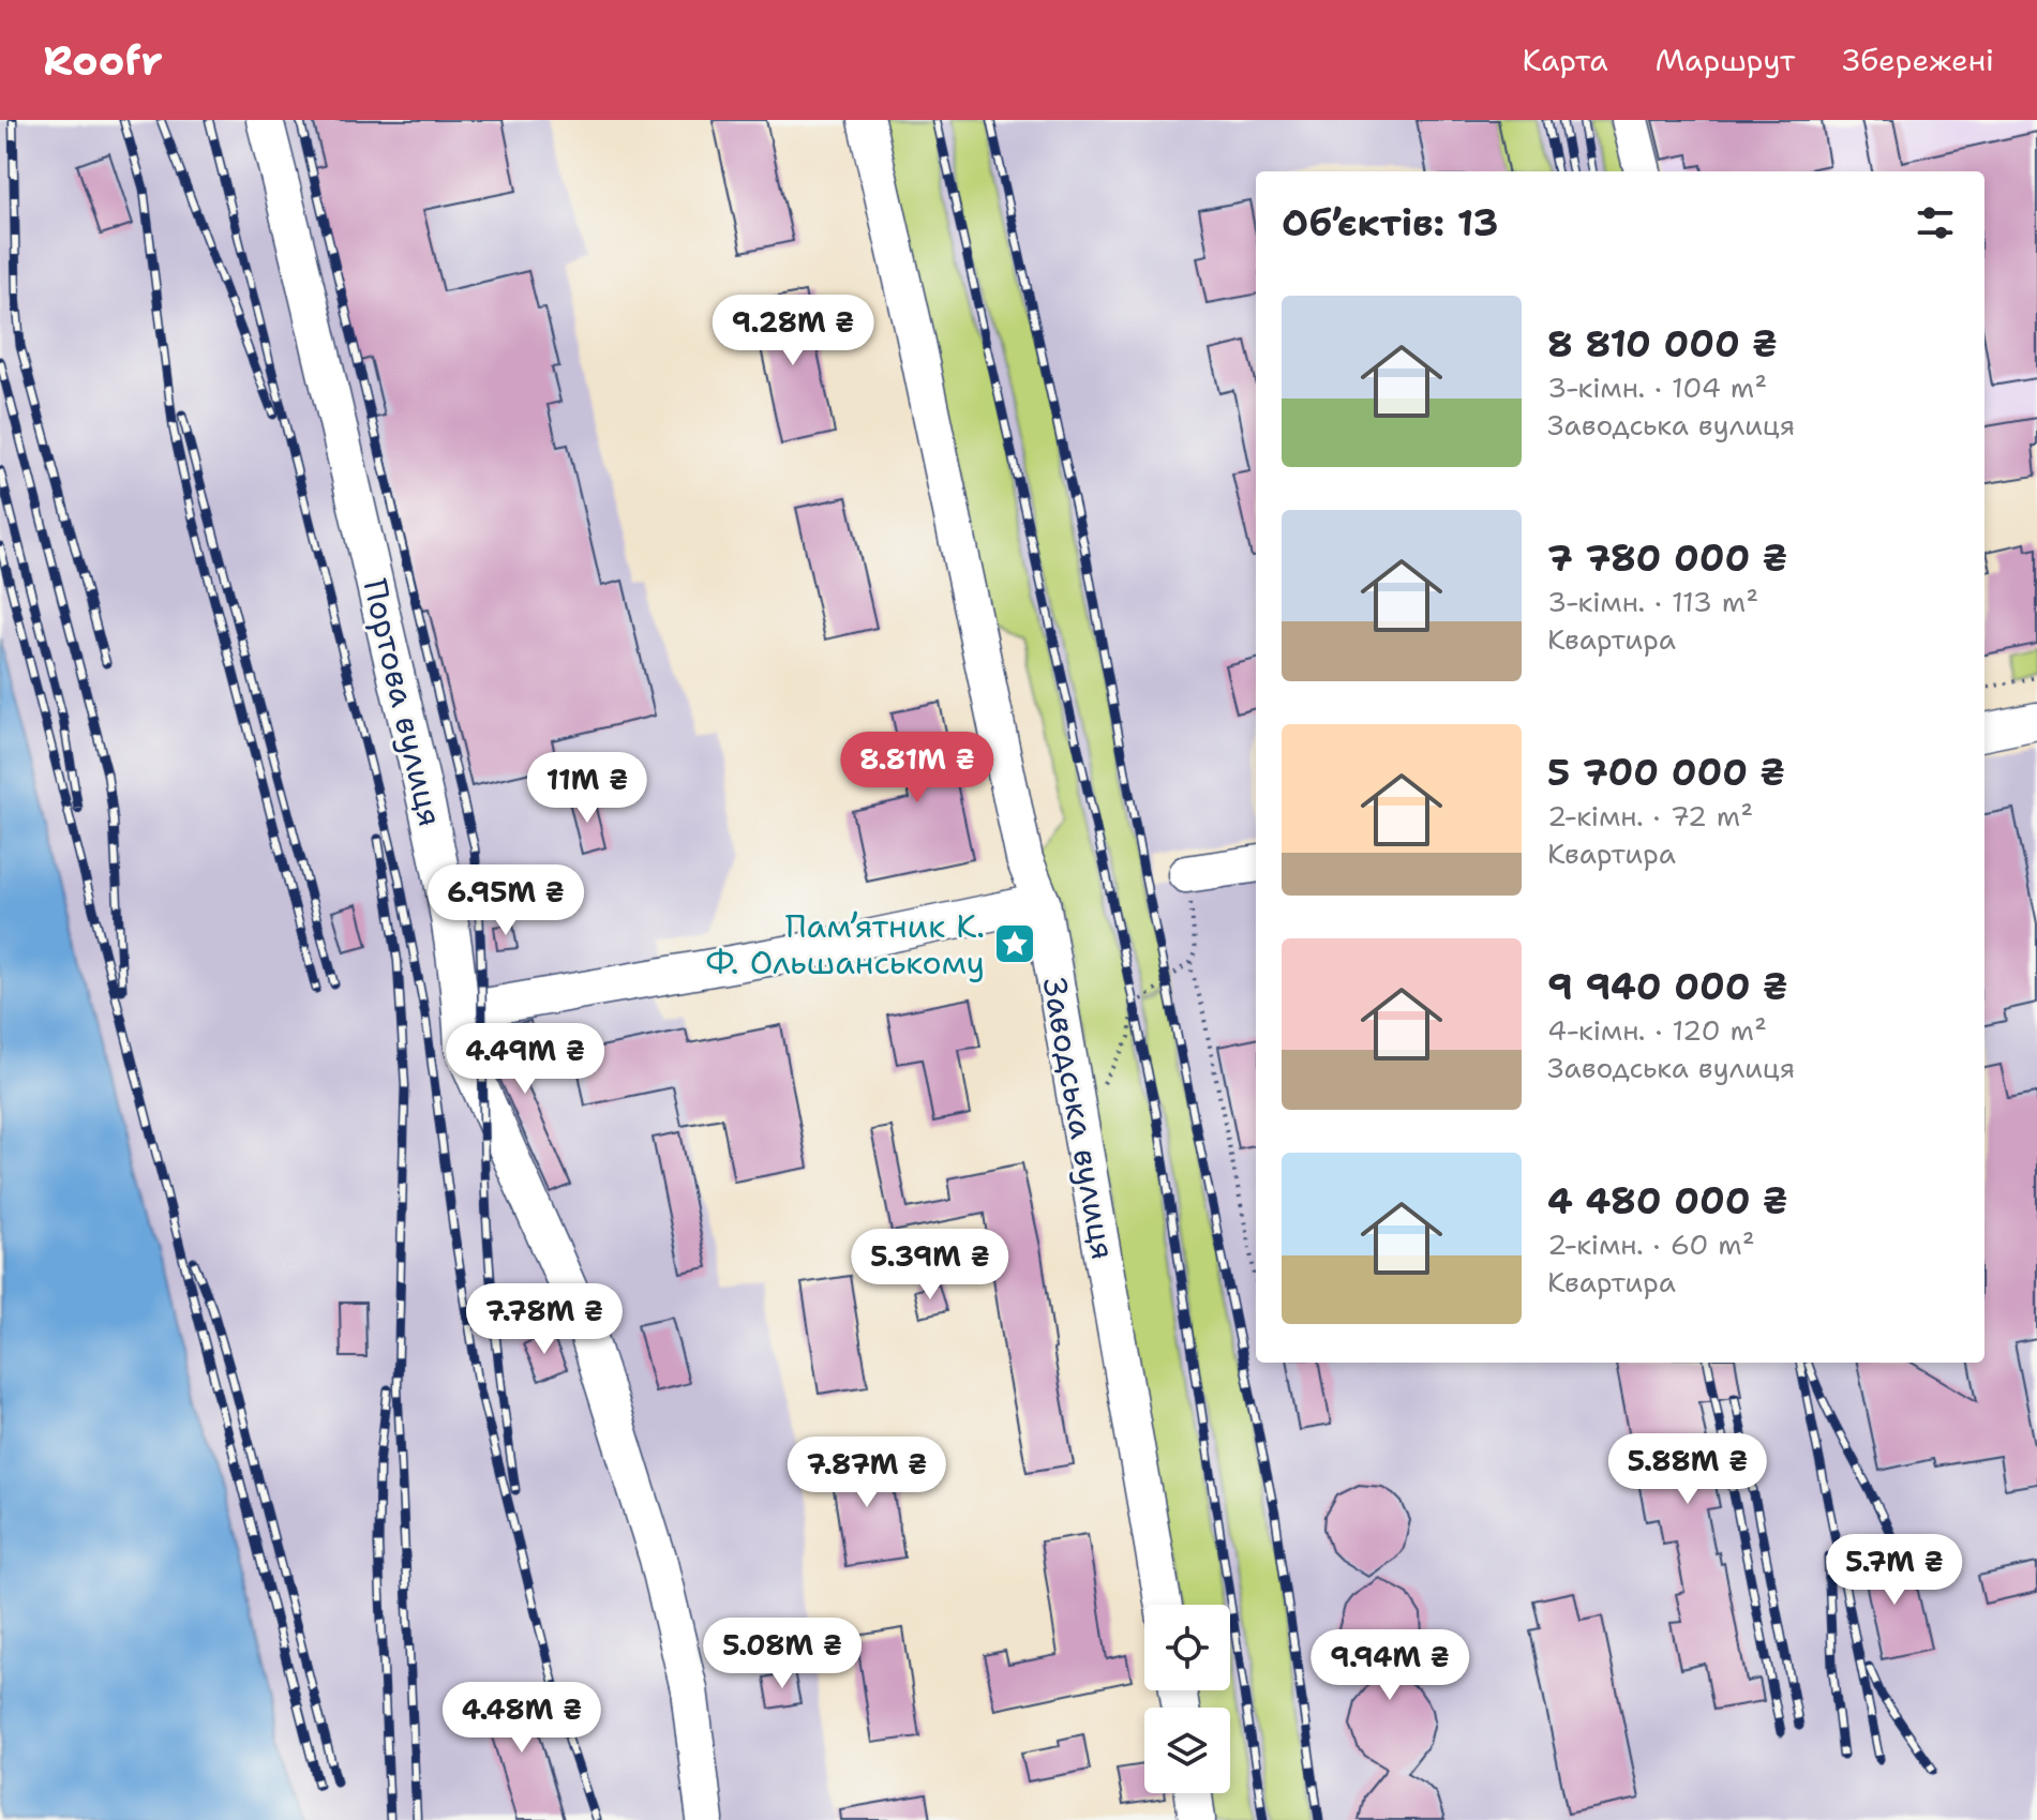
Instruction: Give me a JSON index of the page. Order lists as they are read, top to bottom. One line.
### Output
{"streets":{"street":["Портова вулиця","Заводська вулиця"]},"places":{"place":["Пам’ятник К. Ф. Ольшанському"]},"page":{"header":"Roofr","nav":["Карта","Маршрут","Збережені"],"heading":"Об’єктів: 13","list":[{"name":"8 810 000 ₴","note":"3-кімн. · 104 m² · Заводська вулиця"},{"name":"7 780 000 ₴","note":"3-кімн. · 113 m² · Квартира"},{"name":"5 700 000 ₴","note":"2-кімн. · 72 m² · Квартира"},{"name":"9 940 000 ₴","note":"4-кімн. · 120 m² · Заводська вулиця"},{"name":"4 480 000 ₴","note":"2-кімн. · 60 m² · Квартира"}],"price":["9.28M ₴","8.81M ₴","11M ₴","6.95M ₴","4.49M ₴","5.39M ₴","7.78M ₴","5.88M ₴","7.87M ₴","5.7M ₴","5.08M ₴","9.94M ₴","4.48M ₴"]}}
